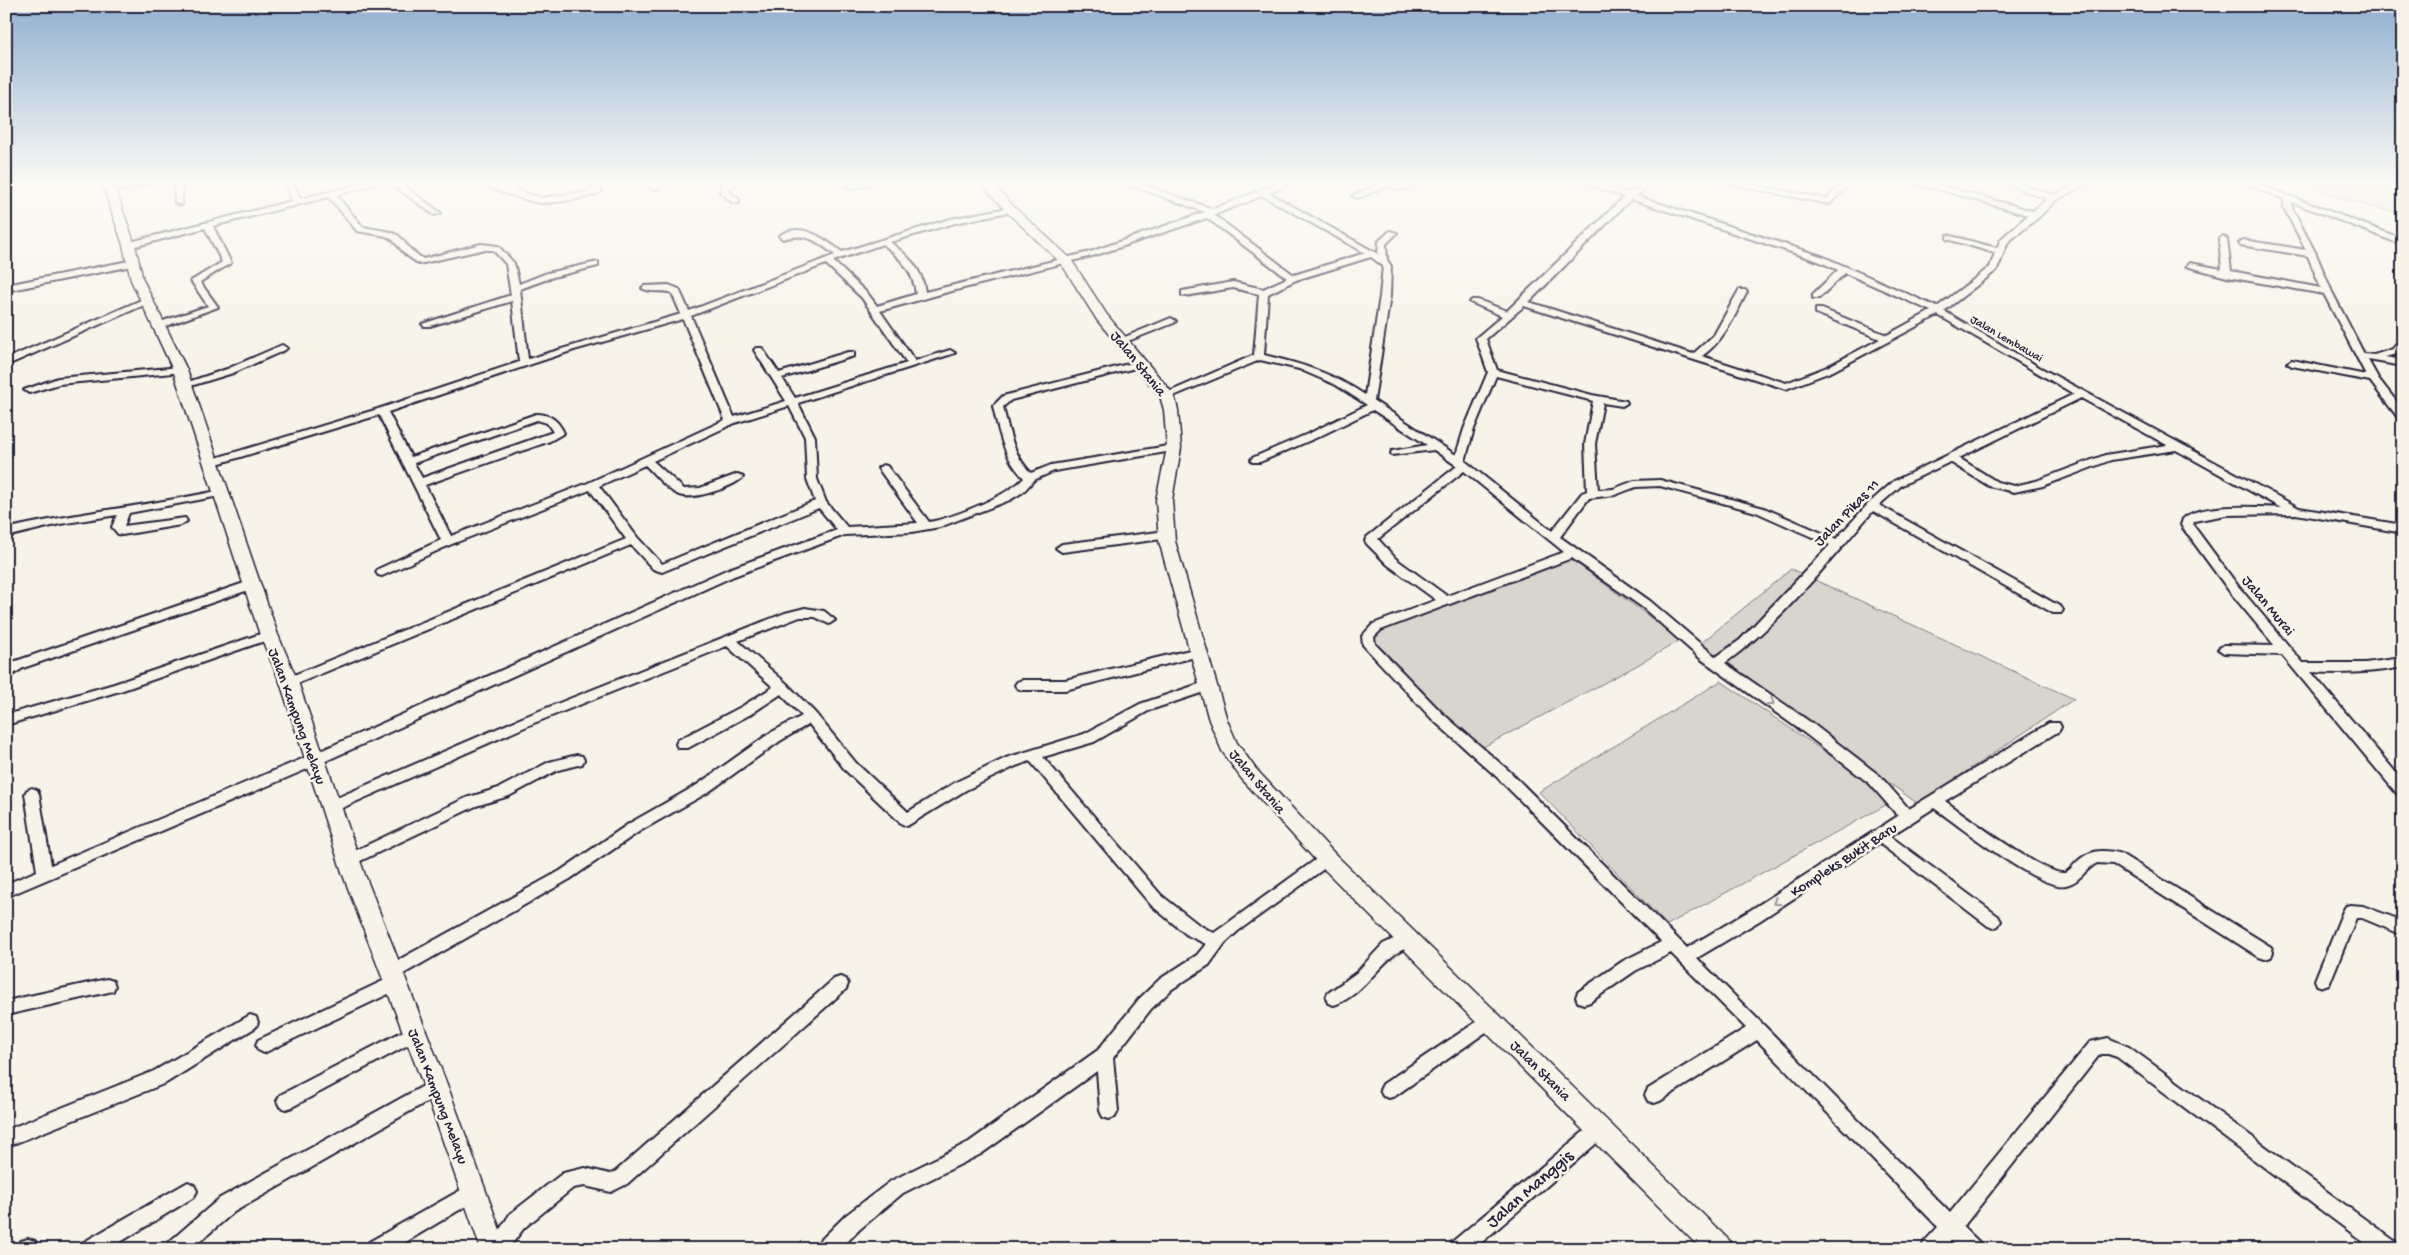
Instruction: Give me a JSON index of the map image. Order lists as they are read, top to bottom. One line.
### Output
{"streets":{"main road":["Jalan Stania","Jalan Kampung Melayu"],"street":["Jalan Lembawai","Jalan Pikas 11","Jalan Murai","Kompleks Bukit Baru","Jalan Manggis"]},"crossings":[["Jalan Lembawai","Jalan Pikas 11"],["Jalan Lembawai","Jalan Murai"],["Jalan Stania","Jalan Manggis"],["Jalan Pikas 11","Kompleks Bukit Baru"]]}
